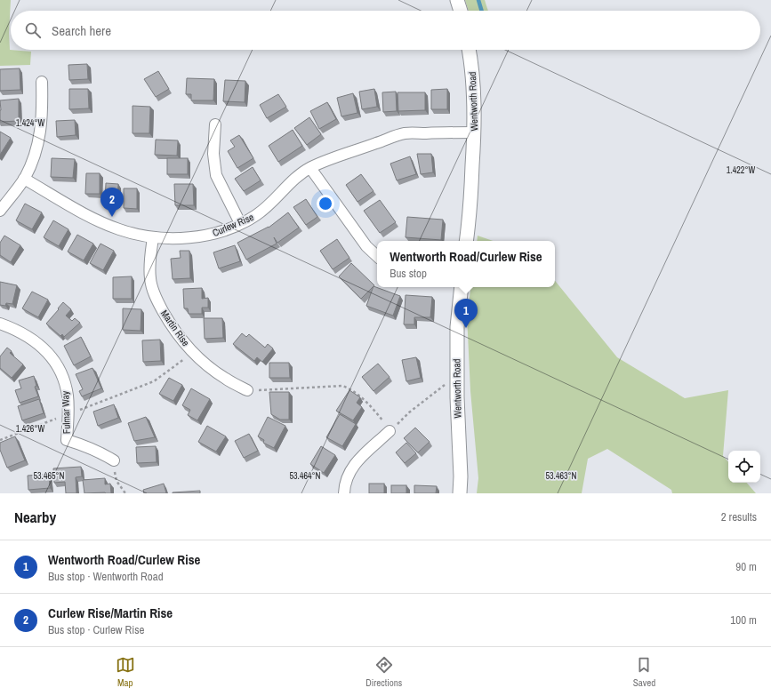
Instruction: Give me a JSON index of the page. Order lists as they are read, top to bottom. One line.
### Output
{"streets":{"street":["Wentworth Road","Curlew Rise","Martin Rise","Fulmar Way"]},"crossings":[["Wentworth Road","Curlew Rise"],["Curlew Rise","Martin Rise"]],"page":{"search":"Search here","pins":["2","1"],"popup":["Wentworth Road/Curlew Rise","Bus stop"],"heading":["Nearby","2 results"],"list":[{"mark":"1","name":"Wentworth Road/Curlew Rise","note":"Bus stop · Wentworth Road","value":"90 m"},{"mark":"2","name":"Curlew Rise/Martin Rise","note":"Bus stop · Curlew Rise","value":"100 m"}],"nav":["Map","Directions","Saved"]},"coordinates":["1.424°W","1.422°W","1.426°W","53.465°N","53.464°N","53.463°N"]}
